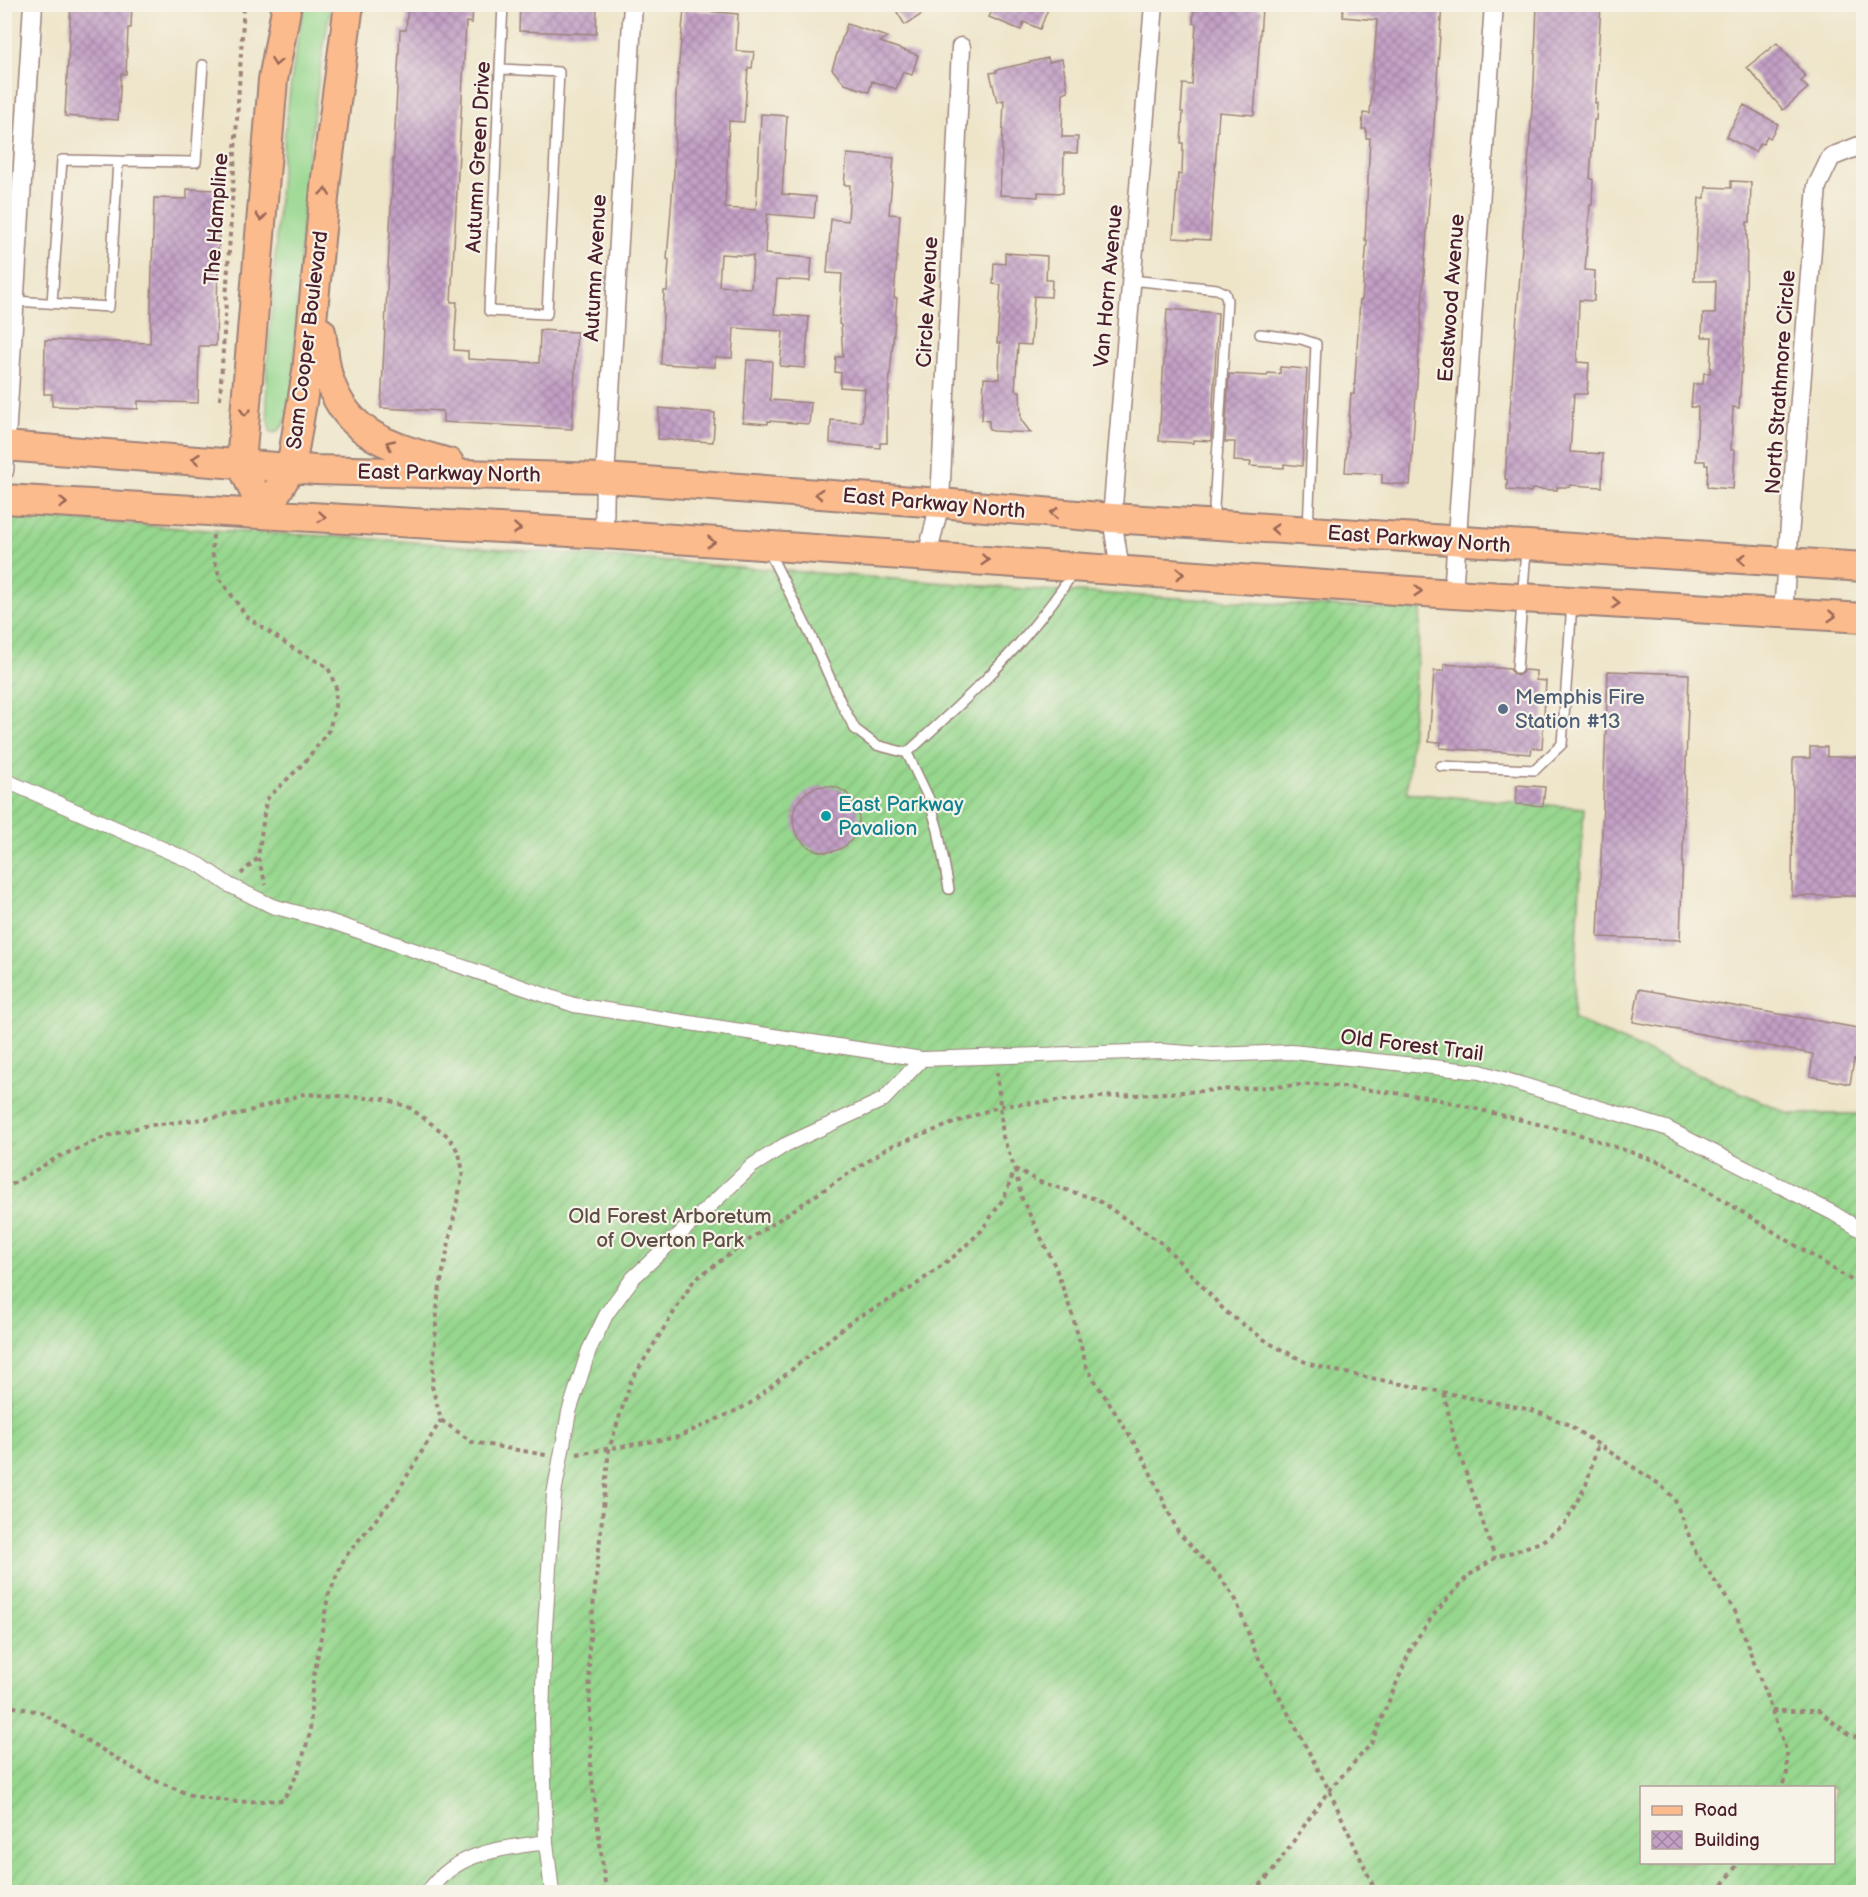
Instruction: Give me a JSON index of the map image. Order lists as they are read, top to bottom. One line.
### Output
{"streets":{"main road":["Sam Cooper Boulevard","East Parkway North"],"street":["Autumn Avenue","Van Horn Avenue","Eastwood Avenue","Circle Avenue","North Strathmore Circle","Old Forest Trail"],"lane":["Autumn Green Drive"],"path":["The Hampline"]},"crossings":[["Autumn Avenue","East Parkway North"],["Van Horn Avenue","East Parkway North"],["Eastwood Avenue","East Parkway North"],["Circle Avenue","East Parkway North"],["Sam Cooper Boulevard","East Parkway North"],["North Strathmore Circle","East Parkway North"]],"parks":["Old Forest Arboretum of Overton Park"],"places":["Memphis Fire Station #13","East Parkway Pavalion"],"legend":["Road","Building"]}
